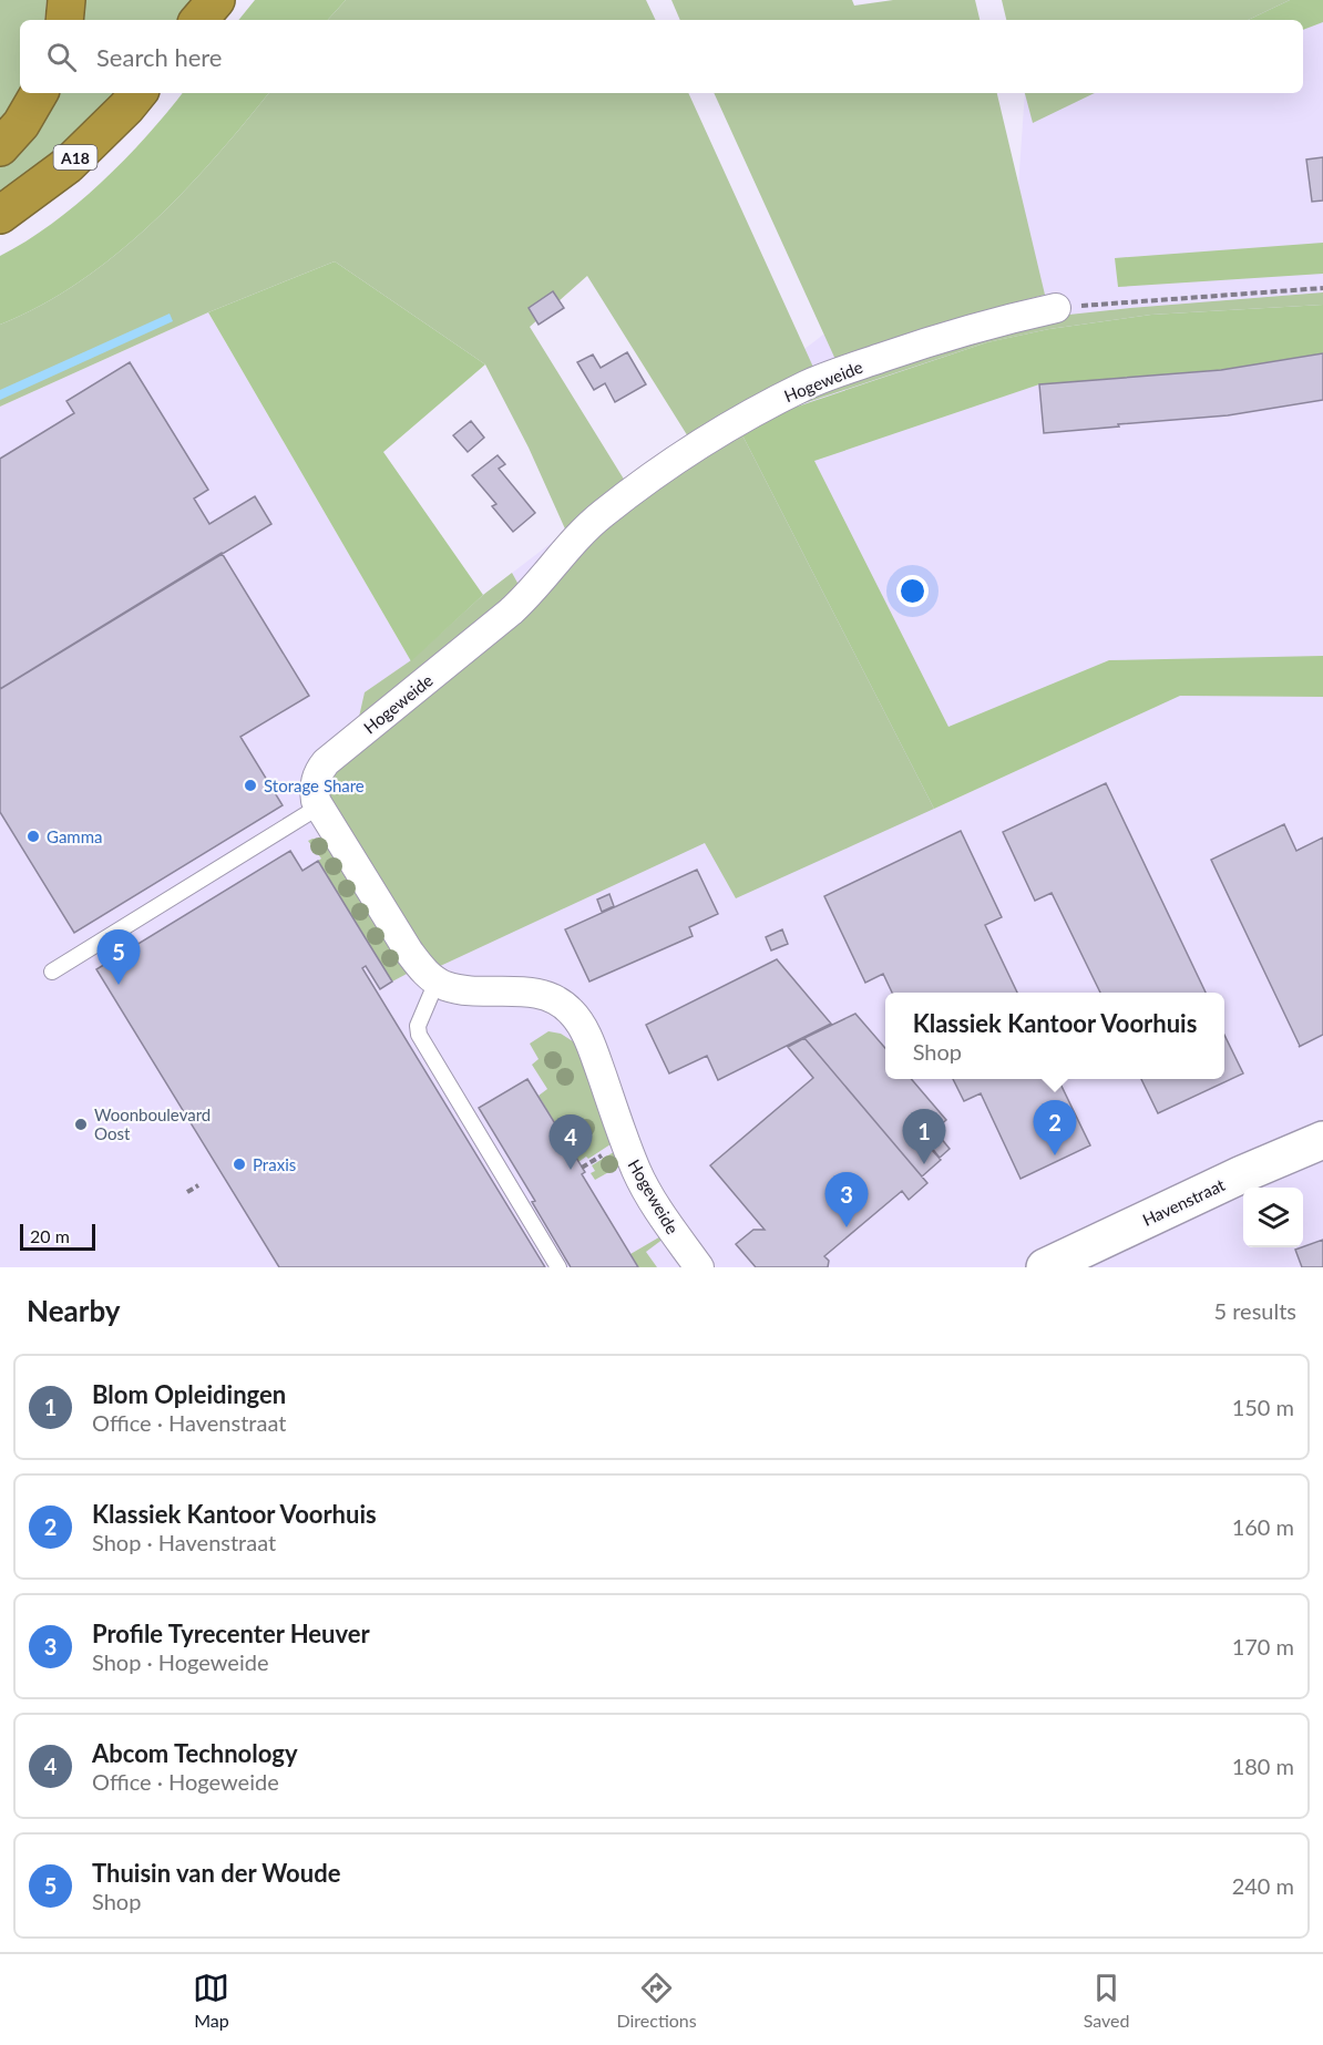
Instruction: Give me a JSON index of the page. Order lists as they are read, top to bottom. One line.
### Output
{"streets":{"highway":["A18"],"street":["Hogeweide","Havenstraat"]},"places":["Storage Share","Gamma","Woonboulevard Oost","Praxis"],"scale_bar":"20 m","page":{"search":"Search here","pins":["5","2","1","4","3"],"popup":["Klassiek Kantoor Voorhuis","Shop"],"scale":"20 m","heading":["Nearby","5 results"],"list":[{"mark":"1","name":"Blom Opleidingen","note":"Office · Havenstraat","value":"150 m"},{"mark":"2","name":"Klassiek Kantoor Voorhuis","note":"Shop · Havenstraat","value":"160 m"},{"mark":"3","name":"Profile Tyrecenter Heuver","note":"Shop · Hogeweide","value":"170 m"},{"mark":"4","name":"Abcom Technology","note":"Office · Hogeweide","value":"180 m"},{"mark":"5","name":"Thuisin van der Woude","note":"Shop","value":"240 m"}],"nav":["Map","Directions","Saved"]}}
